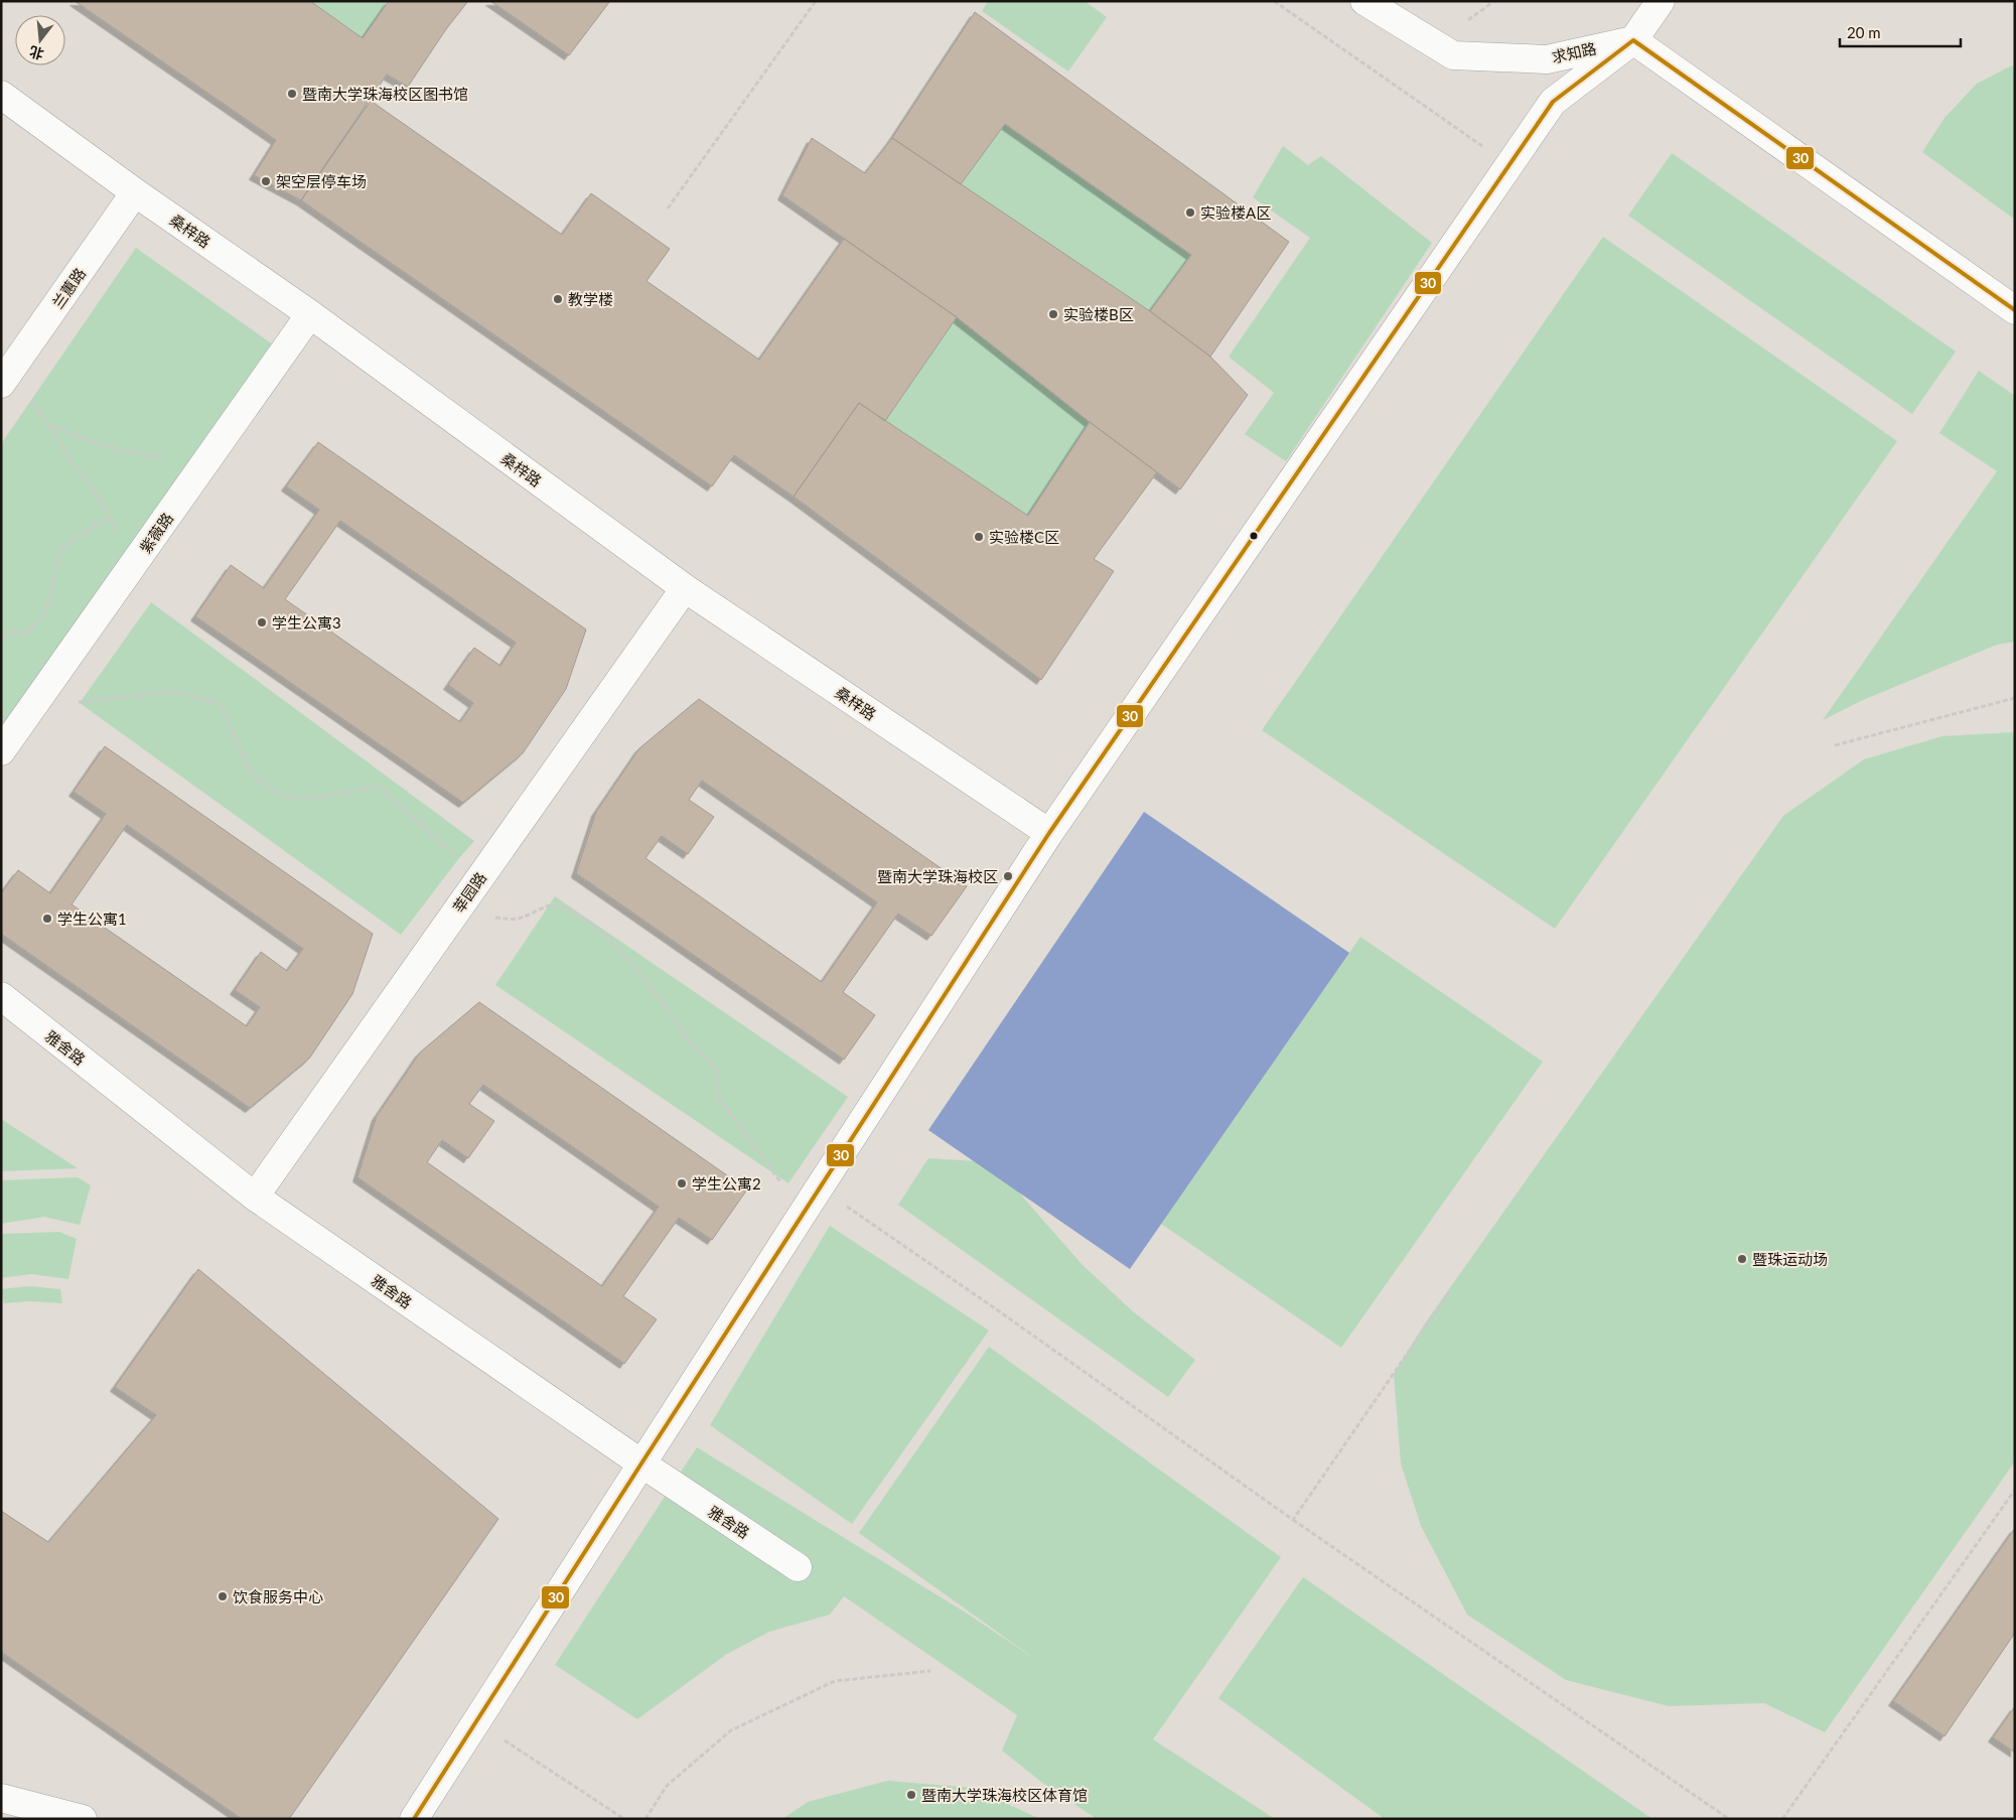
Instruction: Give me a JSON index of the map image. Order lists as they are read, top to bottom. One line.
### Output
{"streets":{"street":["求知路","桑梓路","兰蕙路","紫薇路","莘园路","雅舍路"]},"crossings":[["桑梓路","兰蕙路"],["桑梓路","紫薇路"],["桑梓路","莘园路"],["莘园路","雅舍路"]],"places":["暨南大学珠海校区图书馆","架空层停车场","实验楼A区","教学楼","实验楼B区","实验楼C区","学生公寓3","暨南大学珠海校区","学生公寓1","学生公寓2","暨珠运动场","饮食服务中心","暨南大学珠海校区体育馆"],"lines":["transit line 30"],"scale_bar":"20 m","north":"bottom"}
